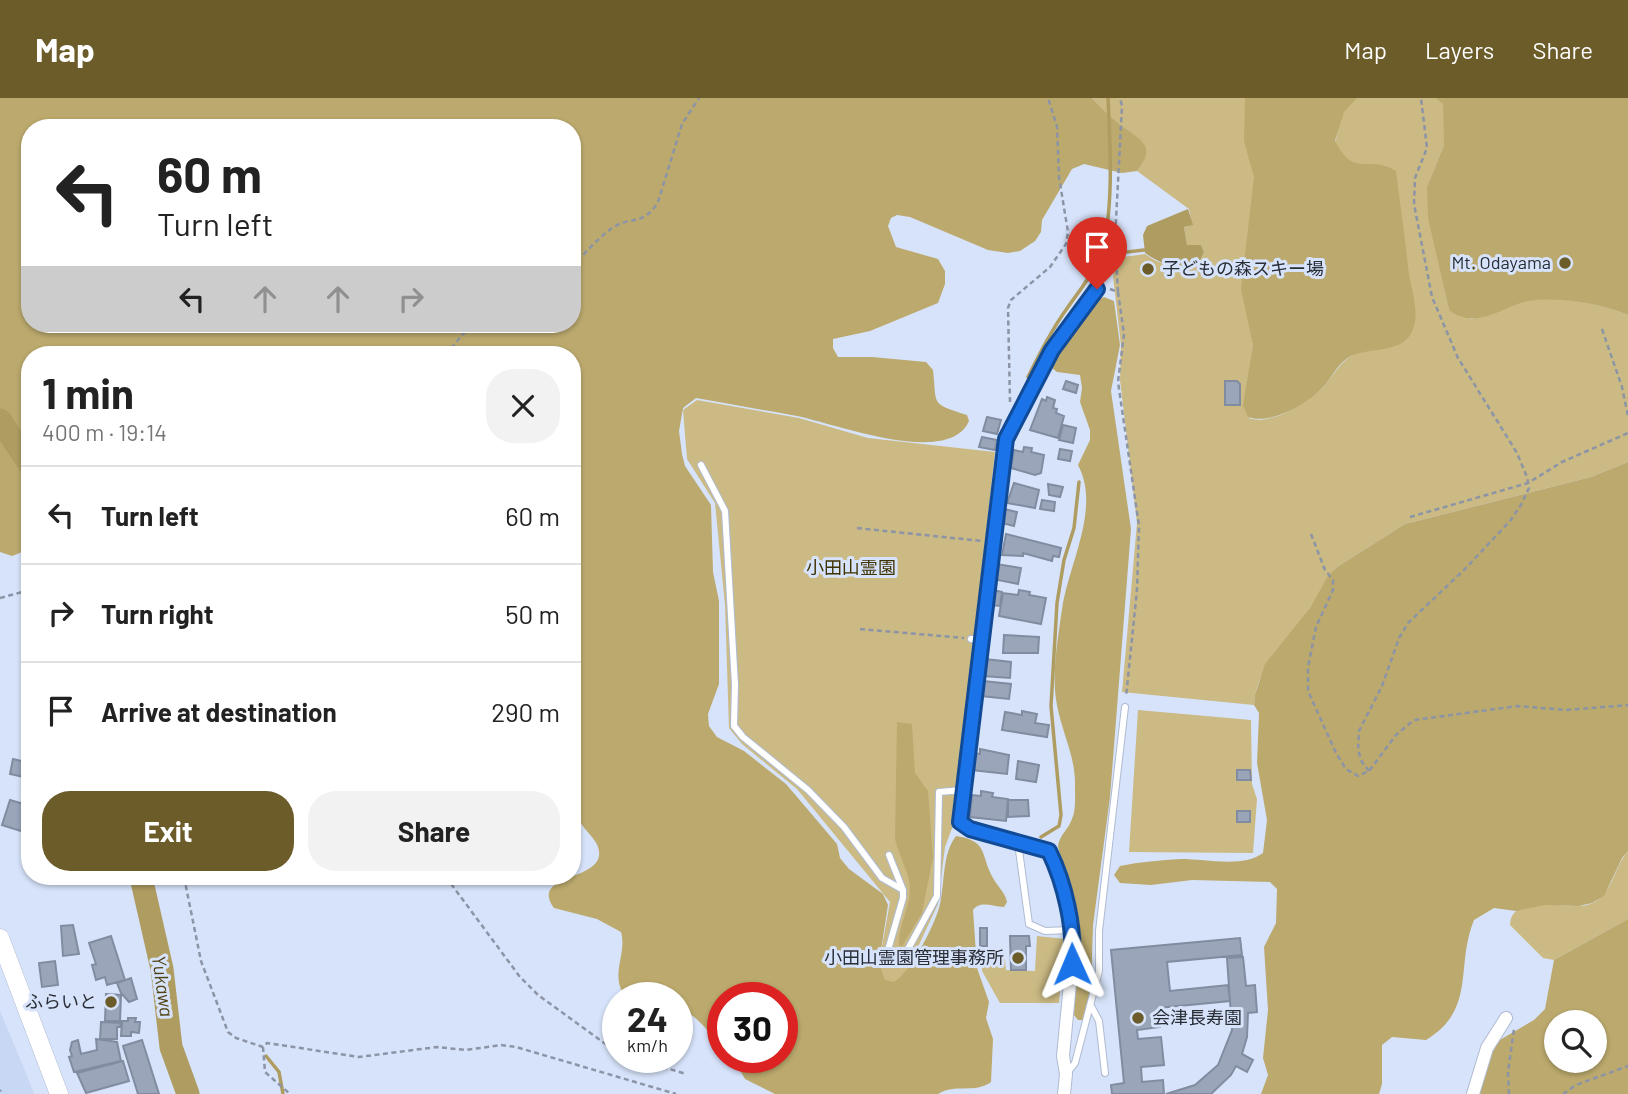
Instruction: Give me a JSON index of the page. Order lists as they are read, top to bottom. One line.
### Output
{"water":["Yukawa"],"parks":["小田山霊園"],"places":["Mt. Odayama","子どもの森スキー場","小田山霊園管理事務所","ふらいと","会津長寿園"],"page":{"header":"Map","nav":["Map","Layers","Share"],"turn":["60 m","Turn left"],"heading":["1 min","400 m · 19:14"],"list":[{"name":"Turn left","value":"60 m"},{"name":"Turn right","value":"50 m"},{"name":"Arrive at destination","value":"290 m"}],"buttons":["Exit","Share"],"speed":"24 km/h","limit":"30"}}
